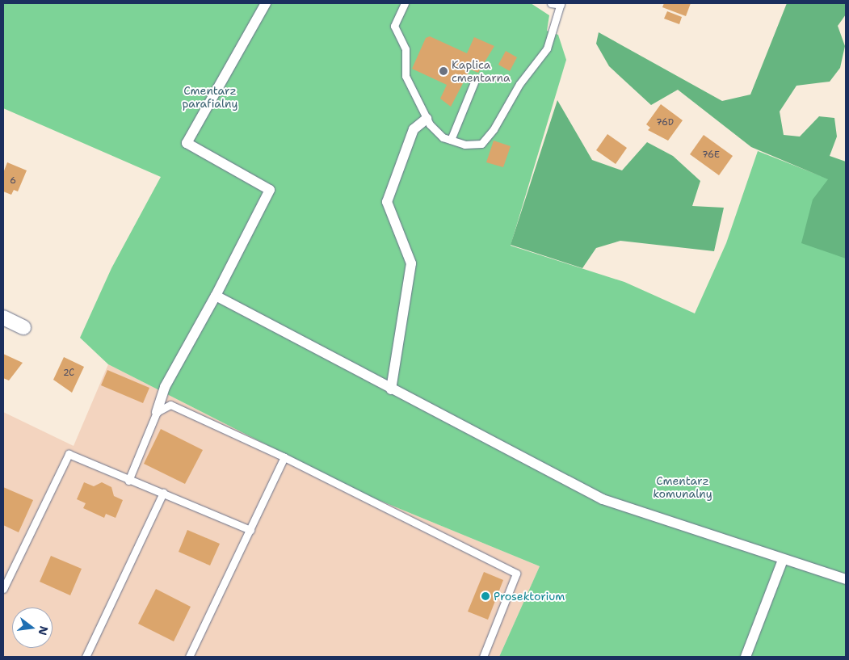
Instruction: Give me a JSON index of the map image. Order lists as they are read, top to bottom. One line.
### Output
{"parks":["Cmentarz parafialny","Cmentarz komunalny"],"places":["Kaplica cmentarna","Prosektorium"],"house_numbers":["76D","76E","6","2C"],"north":"right"}
